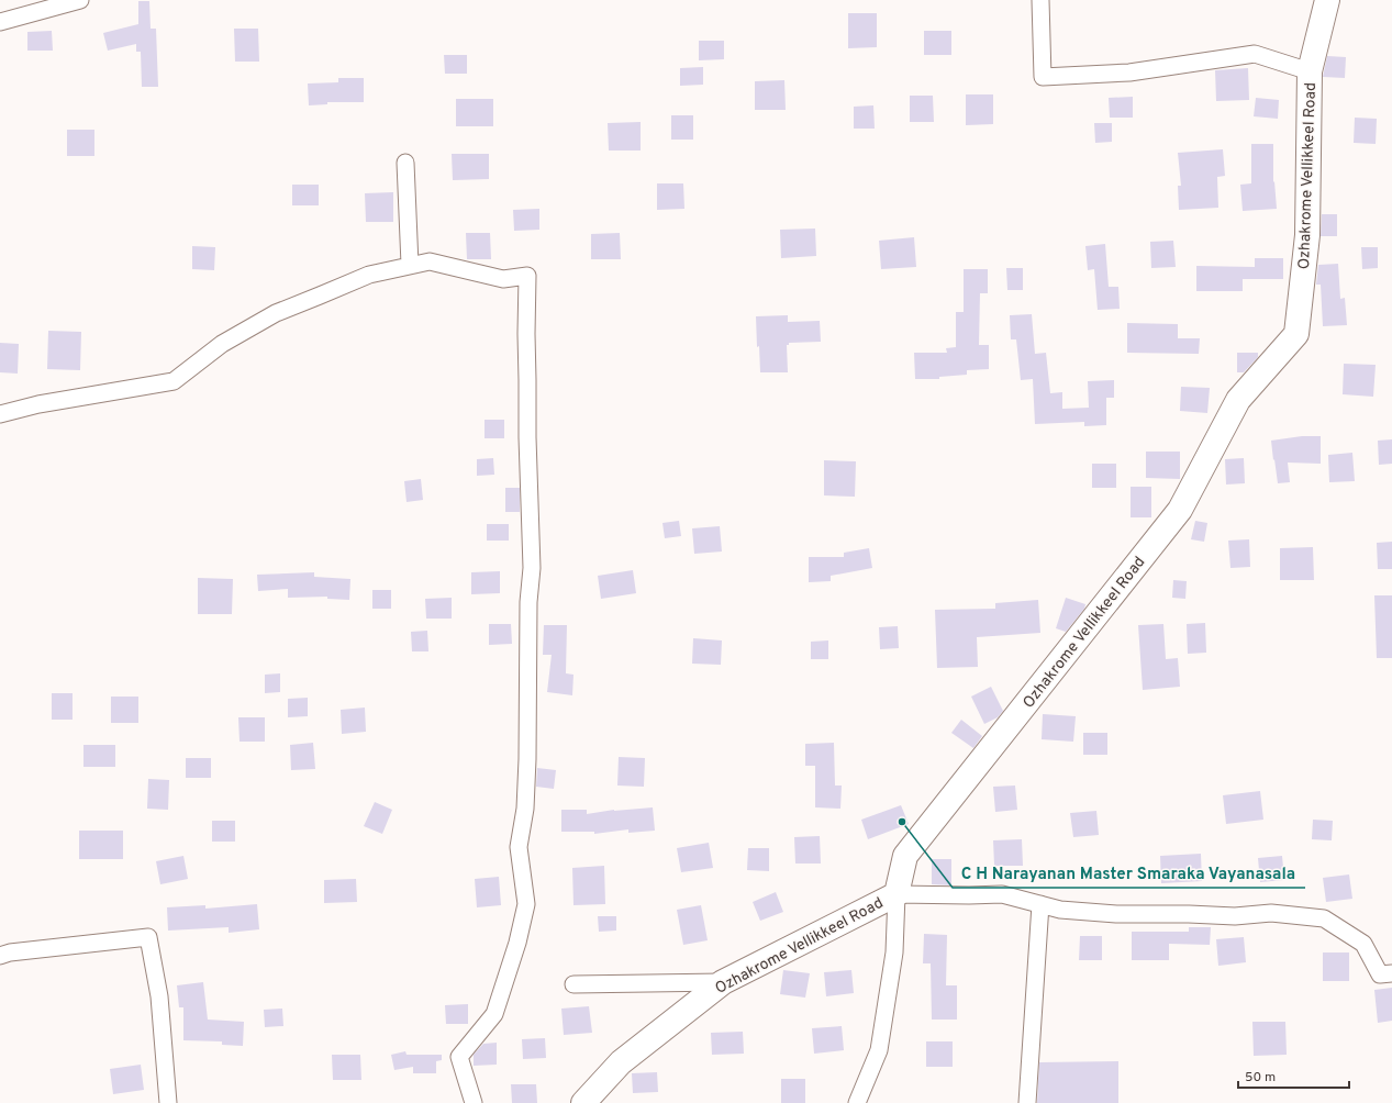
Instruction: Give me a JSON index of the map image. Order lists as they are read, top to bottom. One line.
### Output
{"streets":{"main road":["Ozhakrome Vellikkeel Road"]},"places":["C H Narayanan Master Smaraka Vayanasala"],"scale_bar":"50 m"}
